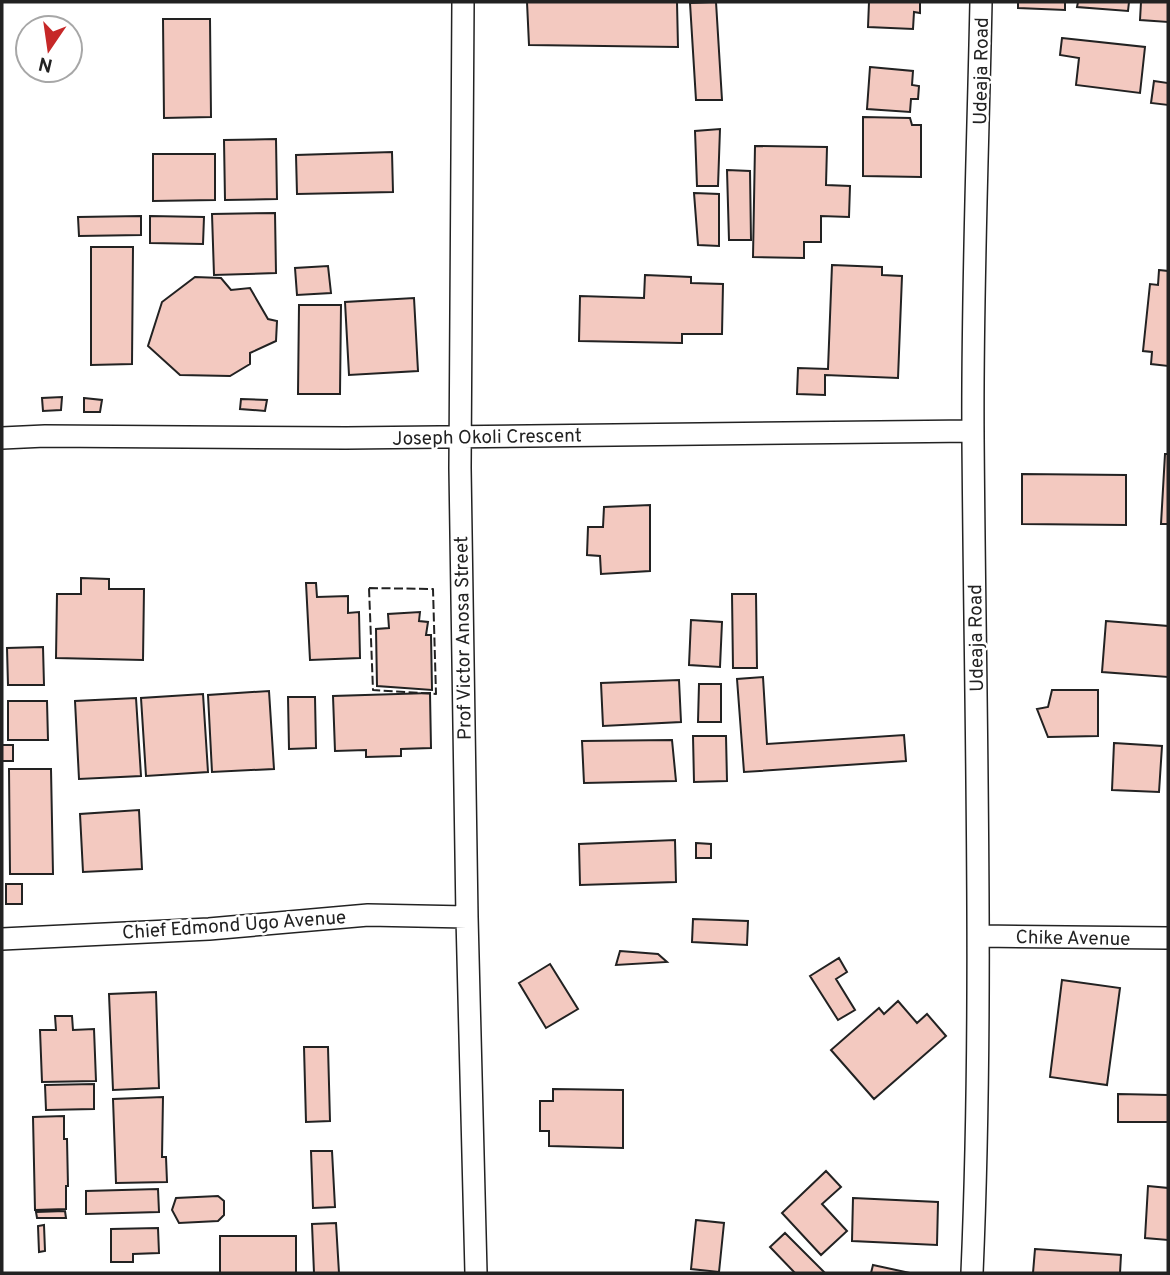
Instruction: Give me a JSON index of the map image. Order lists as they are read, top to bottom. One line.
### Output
{"streets":{"street":["Udeaja Road","Joseph Okoli Crescent","Prof Victor Anosa Street","Chief Edmond Ugo Avenue","Chike Avenue"]},"crossings":[["Udeaja Road","Joseph Okoli Crescent"],["Udeaja Road","Chike Avenue"],["Joseph Okoli Crescent","Prof Victor Anosa Street"],["Prof Victor Anosa Street","Chief Edmond Ugo Avenue"]],"north":"bottom"}
